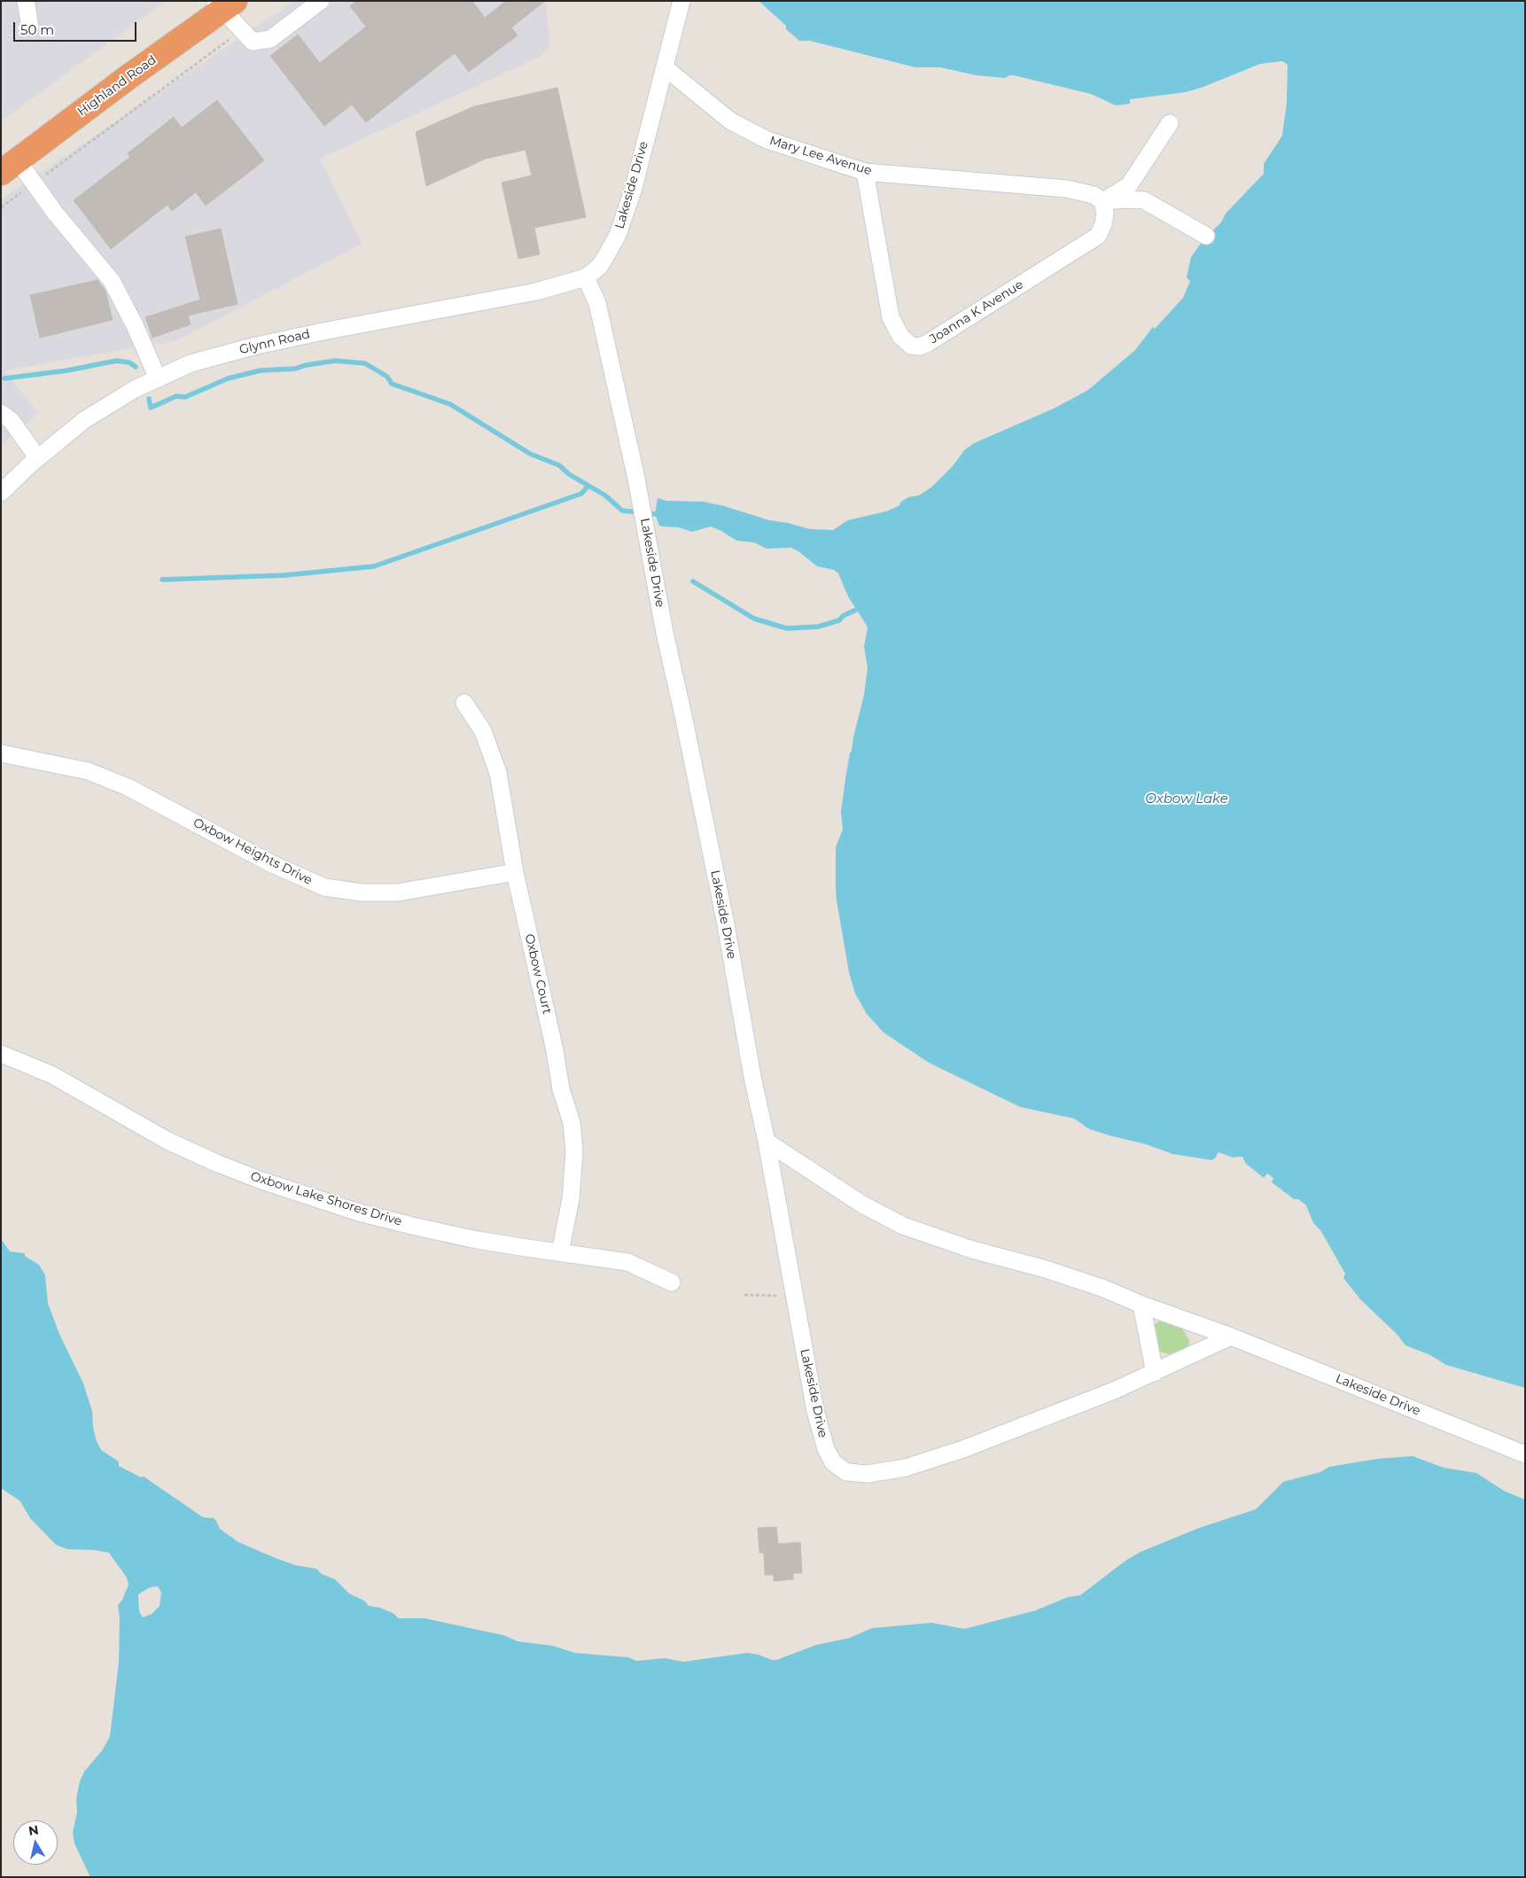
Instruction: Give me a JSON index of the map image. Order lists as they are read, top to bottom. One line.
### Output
{"streets":{"highway":["Highland Road"],"street":["Mary Lee Avenue","Lakeside Drive","Joanna K Avenue","Glynn Road","Oxbow Heights Drive","Oxbow Court","Oxbow Lake Shores Drive"]},"crossings":[["Mary Lee Avenue","Lakeside Drive"],["Mary Lee Avenue","Joanna K Avenue"],["Lakeside Drive","Glynn Road"],["Oxbow Heights Drive","Oxbow Court"],["Oxbow Court","Oxbow Lake Shores Drive"]],"water":["Oxbow Lake"],"scale_bar":"50 m","north":"top"}
